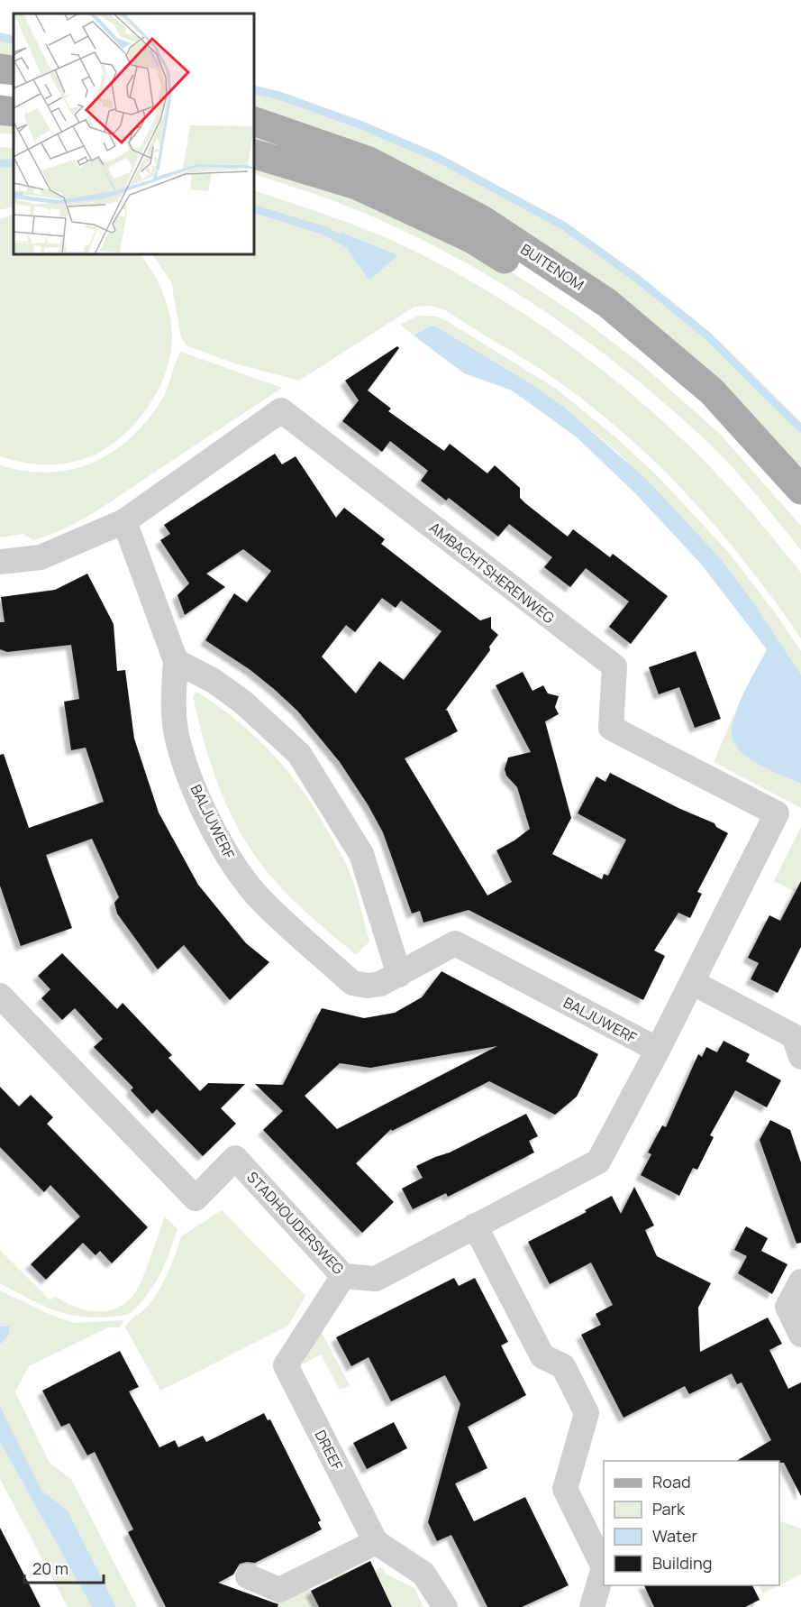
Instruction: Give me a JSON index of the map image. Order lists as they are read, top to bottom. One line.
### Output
{"streets":{"main road":["BUITENOM"],"street":["AMBACHTSHERENWEG","BALJUWERF","STADHOUDERSWEG","DREEF"]},"crossings":[["AMBACHTSHERENWEG","BALJUWERF"],["AMBACHTSHERENWEG","STADHOUDERSWEG"],["BALJUWERF","STADHOUDERSWEG"],["STADHOUDERSWEG","DREEF"]],"legend":["Road","Park","Water","Building"],"scale_bar":"20 m"}
